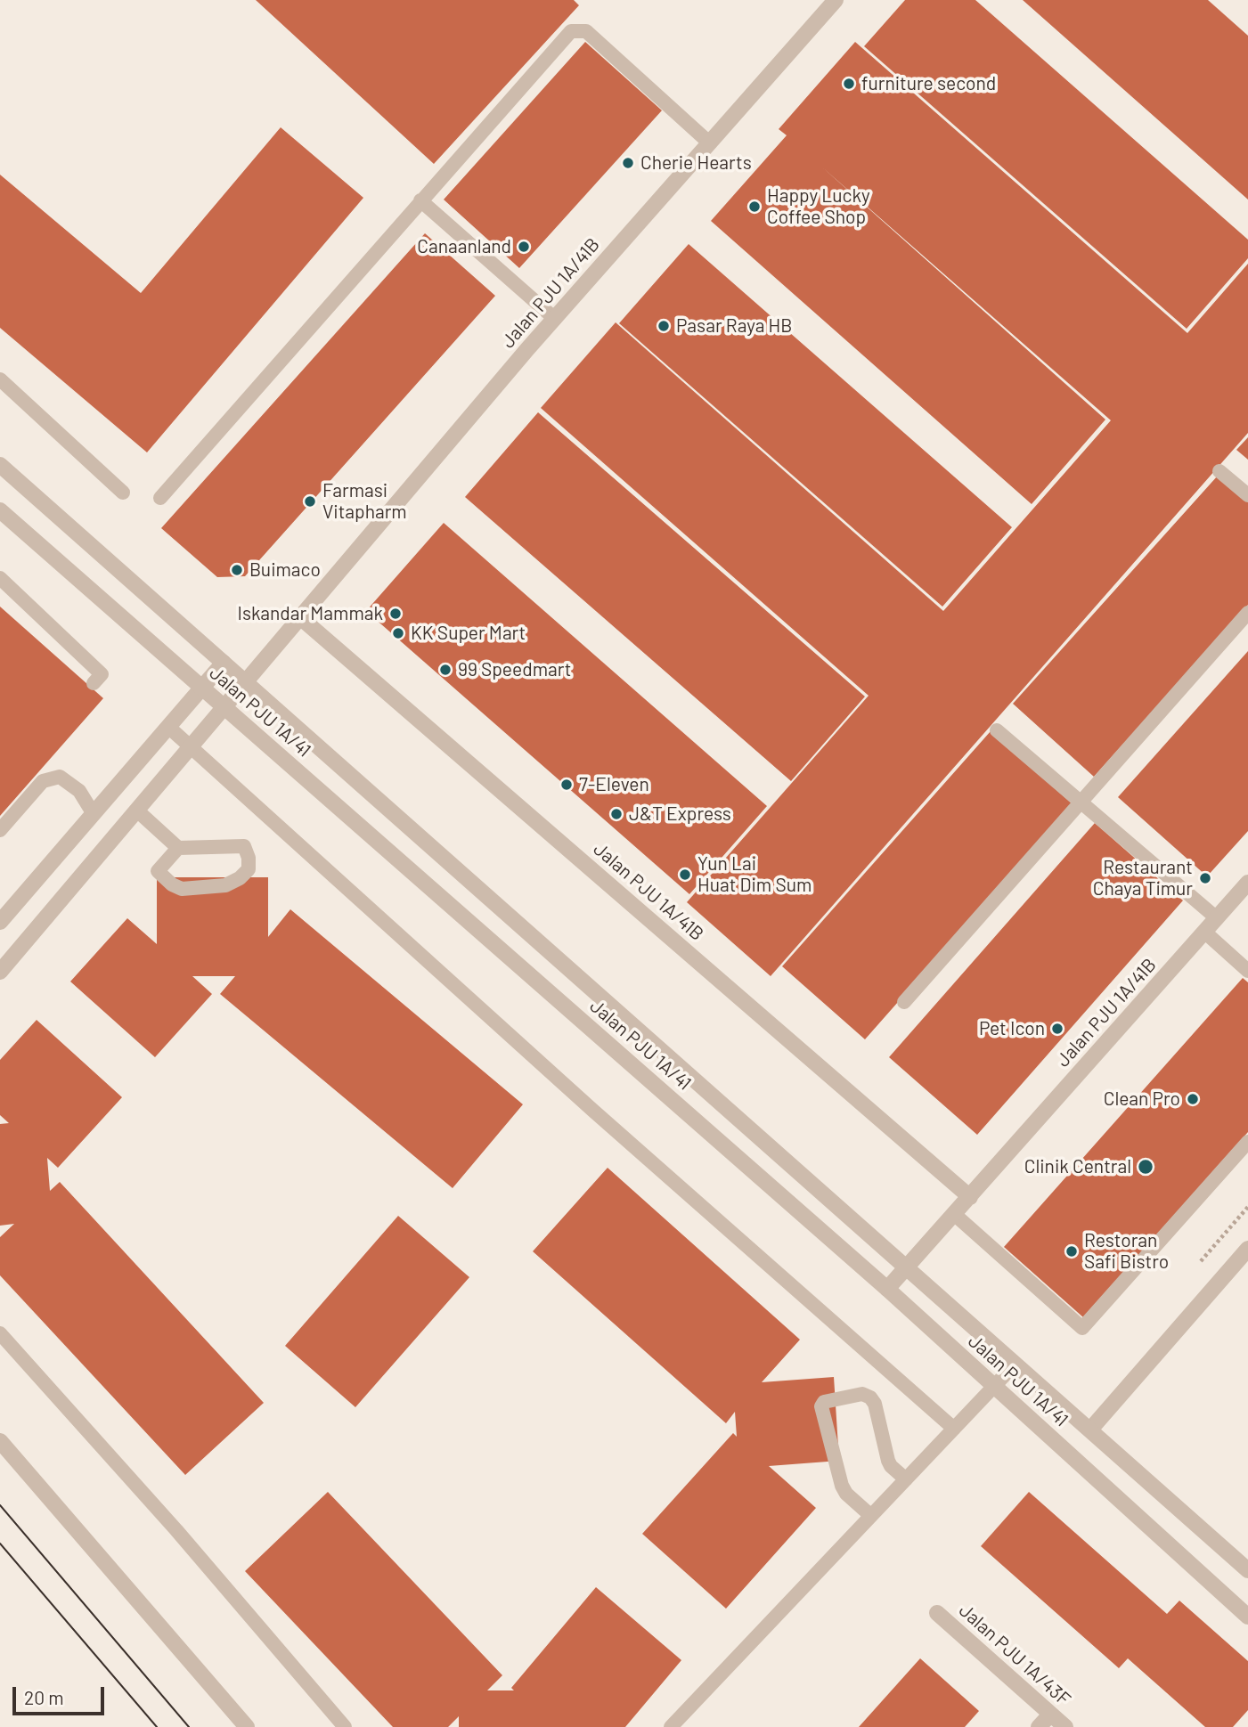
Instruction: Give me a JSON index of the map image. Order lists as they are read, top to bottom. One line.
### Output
{"streets":{"street":["Jalan PJU 1A/41B","Jalan PJU 1A/41","Jalan PJU 1A/43F"]},"crossings":[["Jalan PJU 1A/41B","Jalan PJU 1A/41"]],"places":["furniture second","Cherie Hearts","Happy Lucky Coffee Shop","Canaanland","Pasar Raya HB","Farmasi Vitapharm","Buimaco","Iskandar Mammak","KK Super Mart","99 Speedmart","7-Eleven","J&T Express","Yun Lai Huat Dim Sum","Restaurant Chaya Timur","Pet Icon","Clean Pro","Clinik Central","Restoran Safi Bistro"],"scale_bar":"20 m"}
